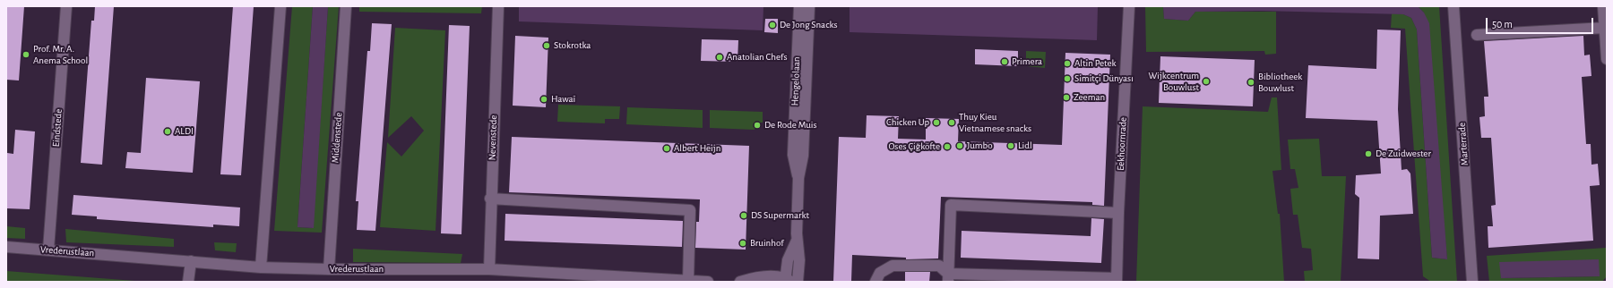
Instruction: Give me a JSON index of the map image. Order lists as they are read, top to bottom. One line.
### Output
{"streets":{"street":["Hengelolaan","Eindstede","Middenstede","Nevenstede","Eekhoornrade","Marterrade","Vrederustlaan"]},"crossings":[["Eindstede","Vrederustlaan"],["Middenstede","Vrederustlaan"],["Nevenstede","Vrederustlaan"]],"places":["De Jong Snacks","Stokrotka","Prof. Mr. A. Anema School","Anatolian Chefs","Primera","Altin Petek","Simitçi Dünyası","Wijkcentrum Bouwlust","Bibliotheek Bouwlust","Zeeman","Hawaï","Chicken Up","Thuy Kieu Vietnamese snacks","De Rode Muis","ALDI","Jumbo","Lidl","Oses Çiğköfte","Albert Heijn","De Zuidwester","DS Supermarkt","Bruinhof"],"scale_bar":"50 m"}
